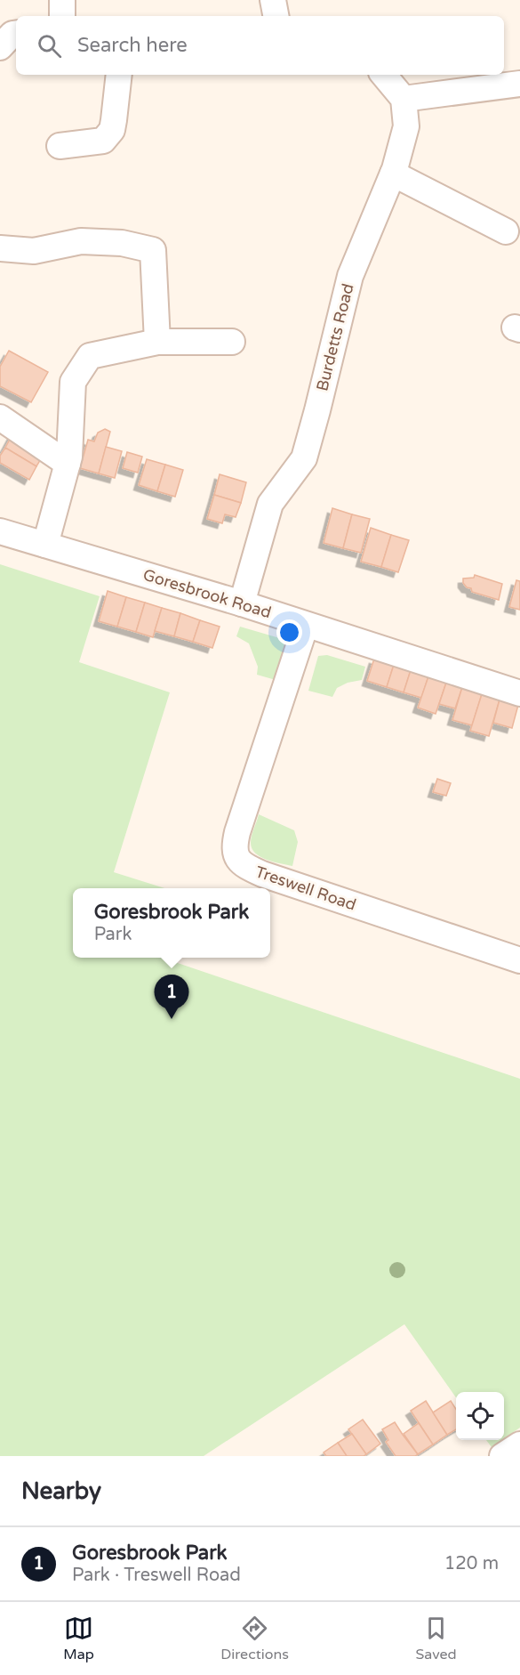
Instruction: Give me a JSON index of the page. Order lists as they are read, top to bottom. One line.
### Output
{"streets":{"street":["Burdetts Road","Goresbrook Road","Treswell Road"]},"crossings":[["Burdetts Road","Goresbrook Road"],["Goresbrook Road","Treswell Road"]],"page":{"search":"Search here","popup":["Goresbrook Park","Park"],"pins":"1","heading":"Nearby","list":[{"mark":"1","name":"Goresbrook Park","note":"Park · Treswell Road","value":"120 m"}],"nav":["Map","Directions","Saved"]}}
